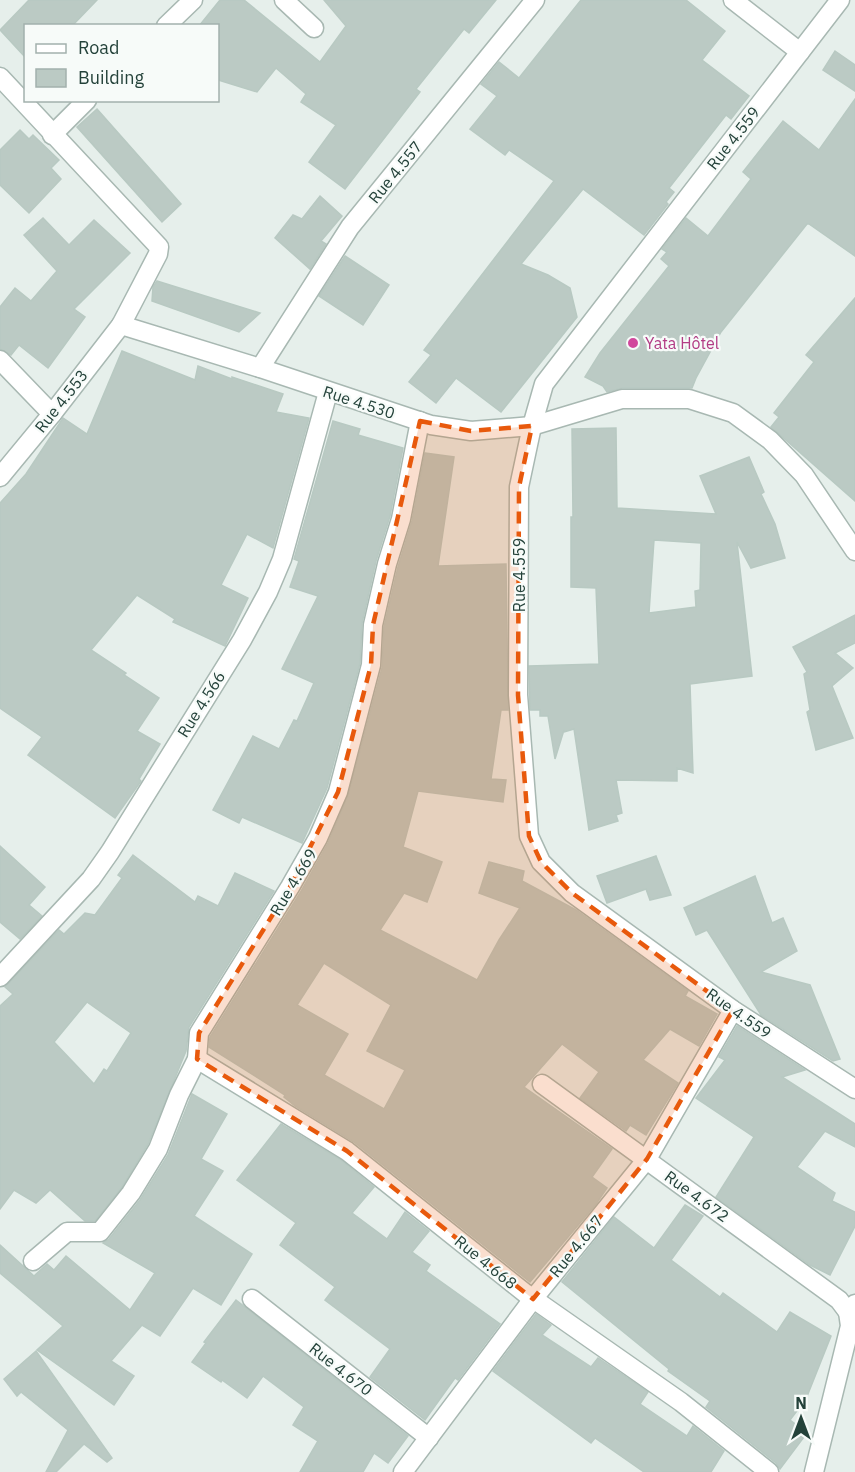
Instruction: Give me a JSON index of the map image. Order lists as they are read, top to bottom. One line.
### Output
{"streets":{"street":["Rue 4.559","Rue 4.557","Rue 4.553","Rue 4.530","Rue 4.566","Rue 4.669","Rue 4.672","Rue 4.667","Rue 4.668","Rue 4.670"]},"crossings":[["Rue 4.559","Rue 4.530"],["Rue 4.559","Rue 4.667"],["Rue 4.557","Rue 4.530"],["Rue 4.553","Rue 4.530"],["Rue 4.530","Rue 4.566"],["Rue 4.530","Rue 4.669"],["Rue 4.669","Rue 4.668"],["Rue 4.672","Rue 4.667"],["Rue 4.667","Rue 4.668"],["Rue 4.667","Rue 4.670"]],"places":["Yata Hôtel"],"legend":["Road","Building"],"north":"top"}
